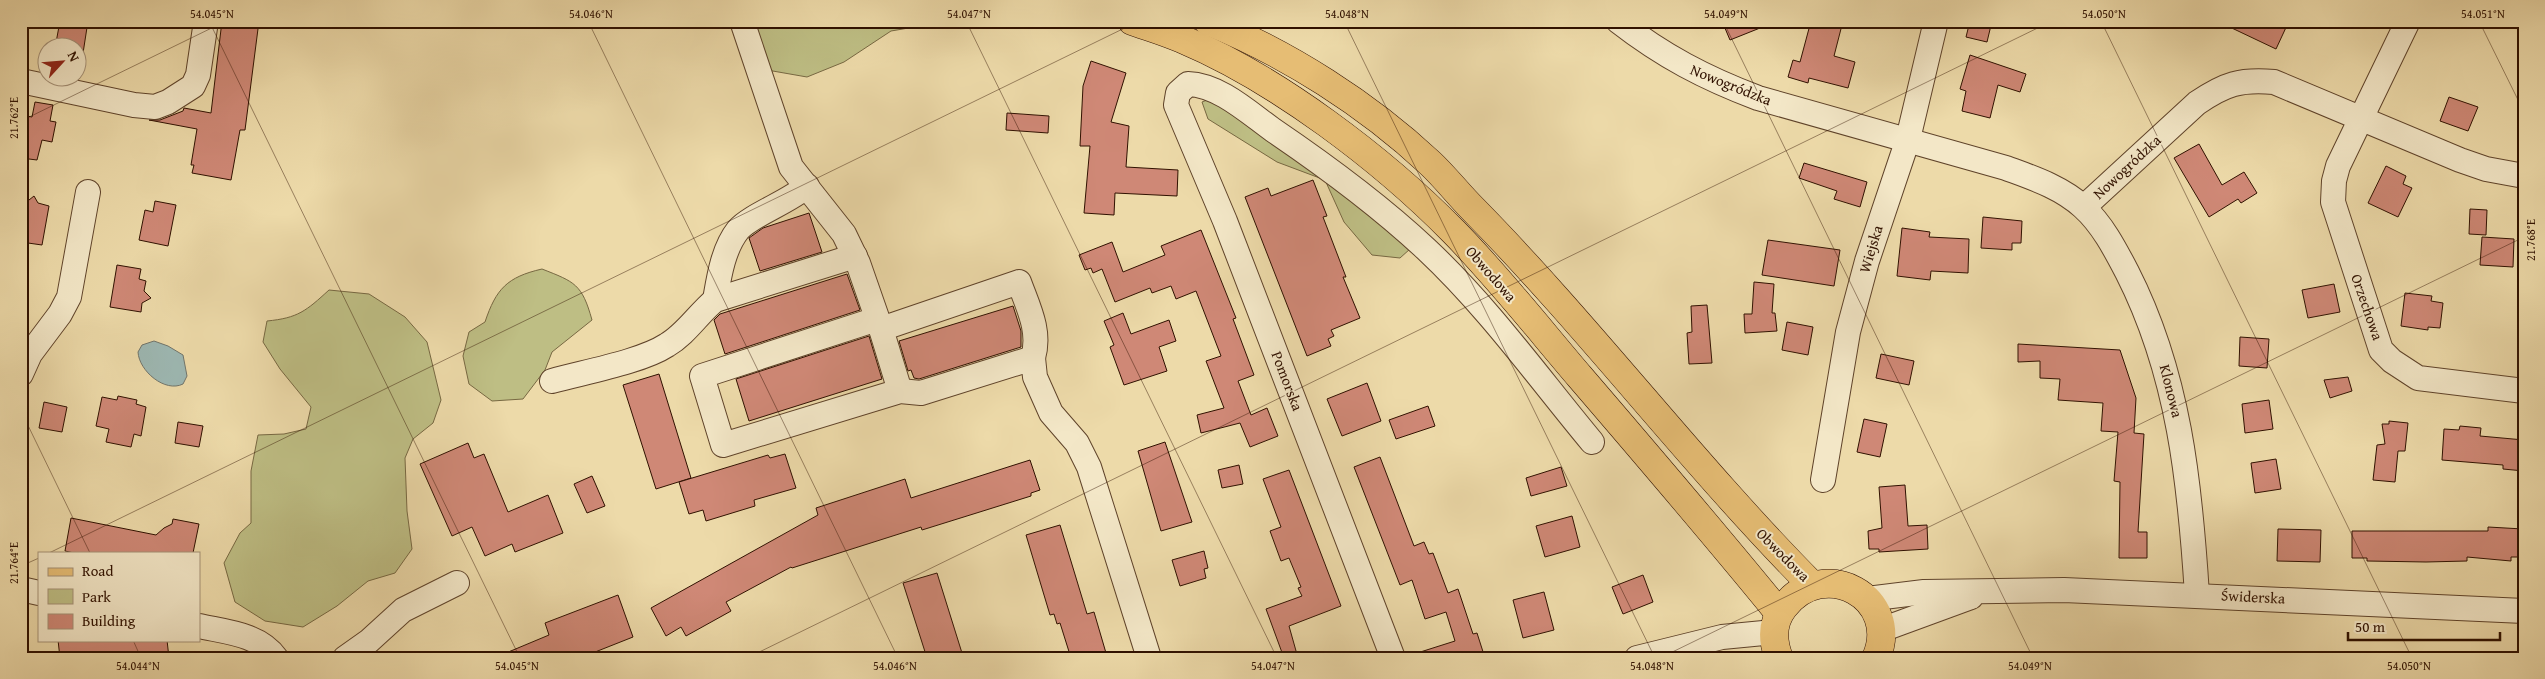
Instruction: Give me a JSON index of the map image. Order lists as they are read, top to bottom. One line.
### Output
{"streets":{"main road":["Obwodowa"],"street":["Nowogródzka","Wiejska","Orzechowa","Pomorska","Klonowa","Świderska"]},"crossings":[["Nowogródzka","Wiejska"],["Nowogródzka","Orzechowa"],["Nowogródzka","Klonowa"],["Obwodowa","Świderska"],["Klonowa","Świderska"]],"legend":["Road","Park","Building"],"scale_bar":"50 m","north":"top right","coordinates":["54.045°N","54.046°N","54.047°N","54.048°N","54.049°N","54.050°N","54.051°N","21.762°E","21.768°E","21.764°E","54.044°N"]}
